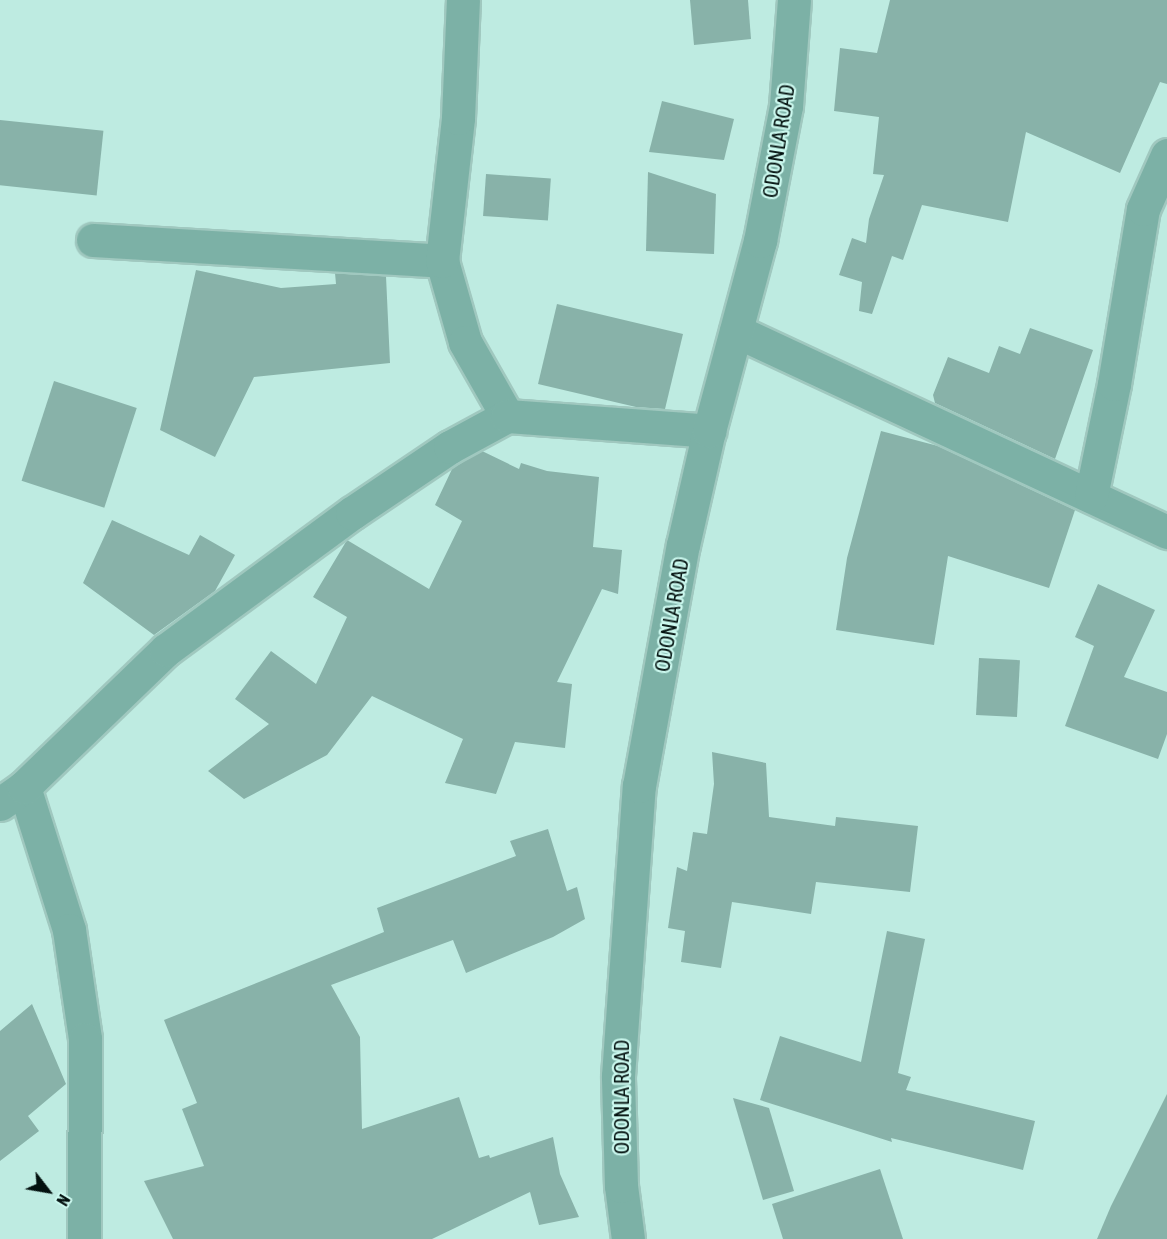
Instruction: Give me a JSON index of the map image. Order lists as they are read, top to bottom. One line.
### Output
{"streets":{"street":["ODONLA ROAD"]},"north":"bottom right"}
